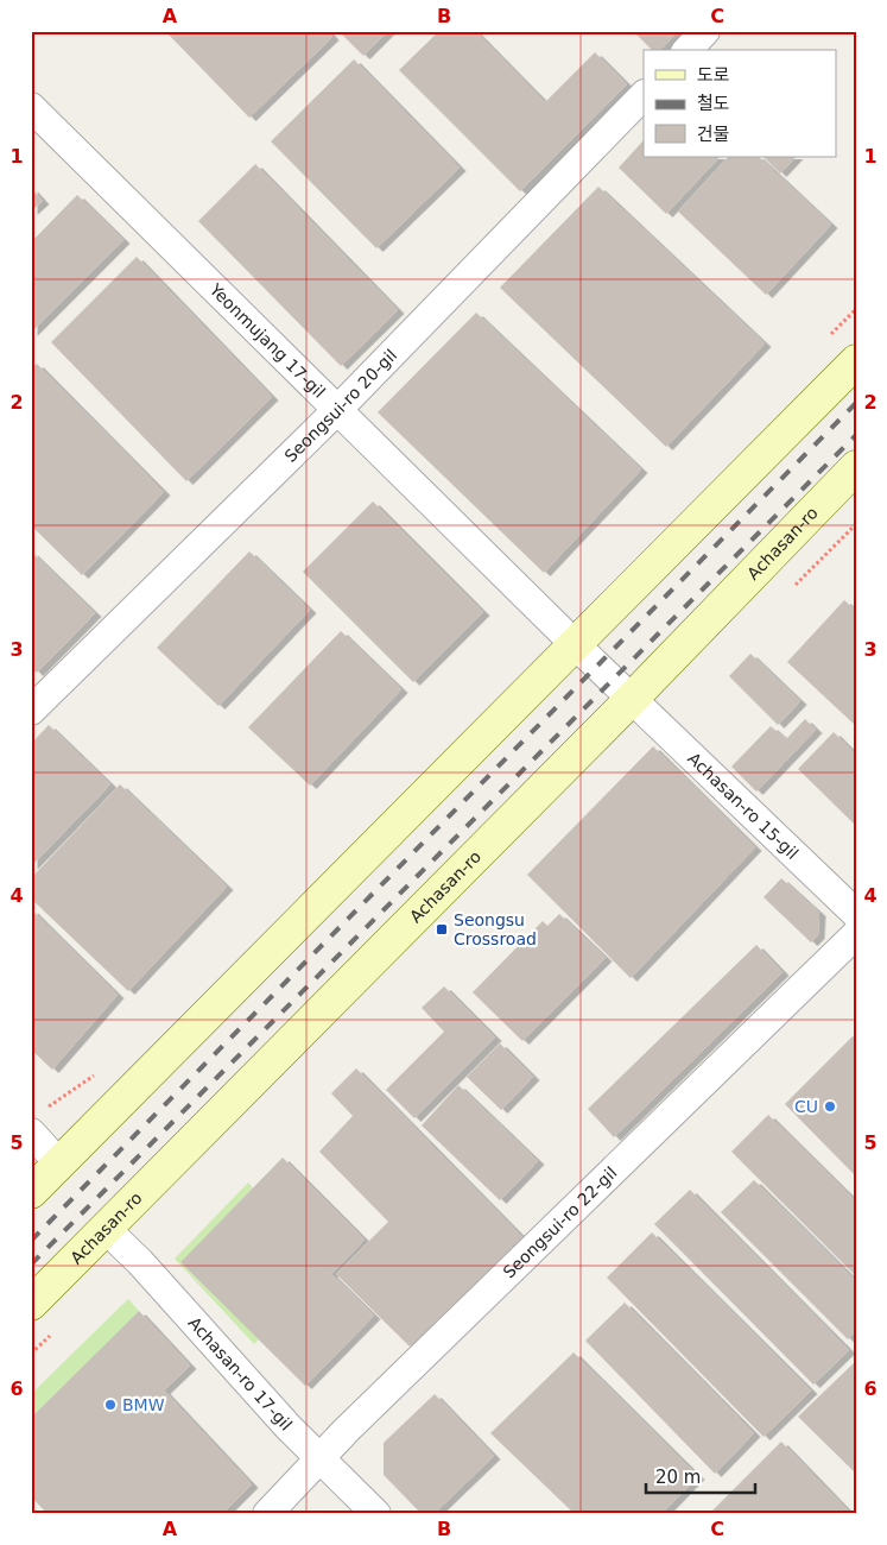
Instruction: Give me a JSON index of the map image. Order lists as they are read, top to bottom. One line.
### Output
{"streets":{"main road":["Achasan-ro"],"street":["Yeonmujang 17-gil","Seongsui-ro 20-gil","Achasan-ro 15-gil","Seongsui-ro 22-gil","Achasan-ro 17-gil"]},"crossings":[["Yeonmujang 17-gil","Seongsui-ro 20-gil"],["Yeonmujang 17-gil","Achasan-ro"],["Yeonmujang 17-gil","Achasan-ro 15-gil"],["Achasan-ro","Achasan-ro 15-gil"],["Achasan-ro","Achasan-ro 17-gil"],["Seongsui-ro 22-gil","Achasan-ro 17-gil"]],"places":{"transit":["Seongsu Crossroad"],"other":["CU","BMW"]},"legend":["도로","철도","건물"],"scale_bar":"20 m","grid":{"columns":["A","B","C"],"rows":["1","2","3","4","5","6"]}}
